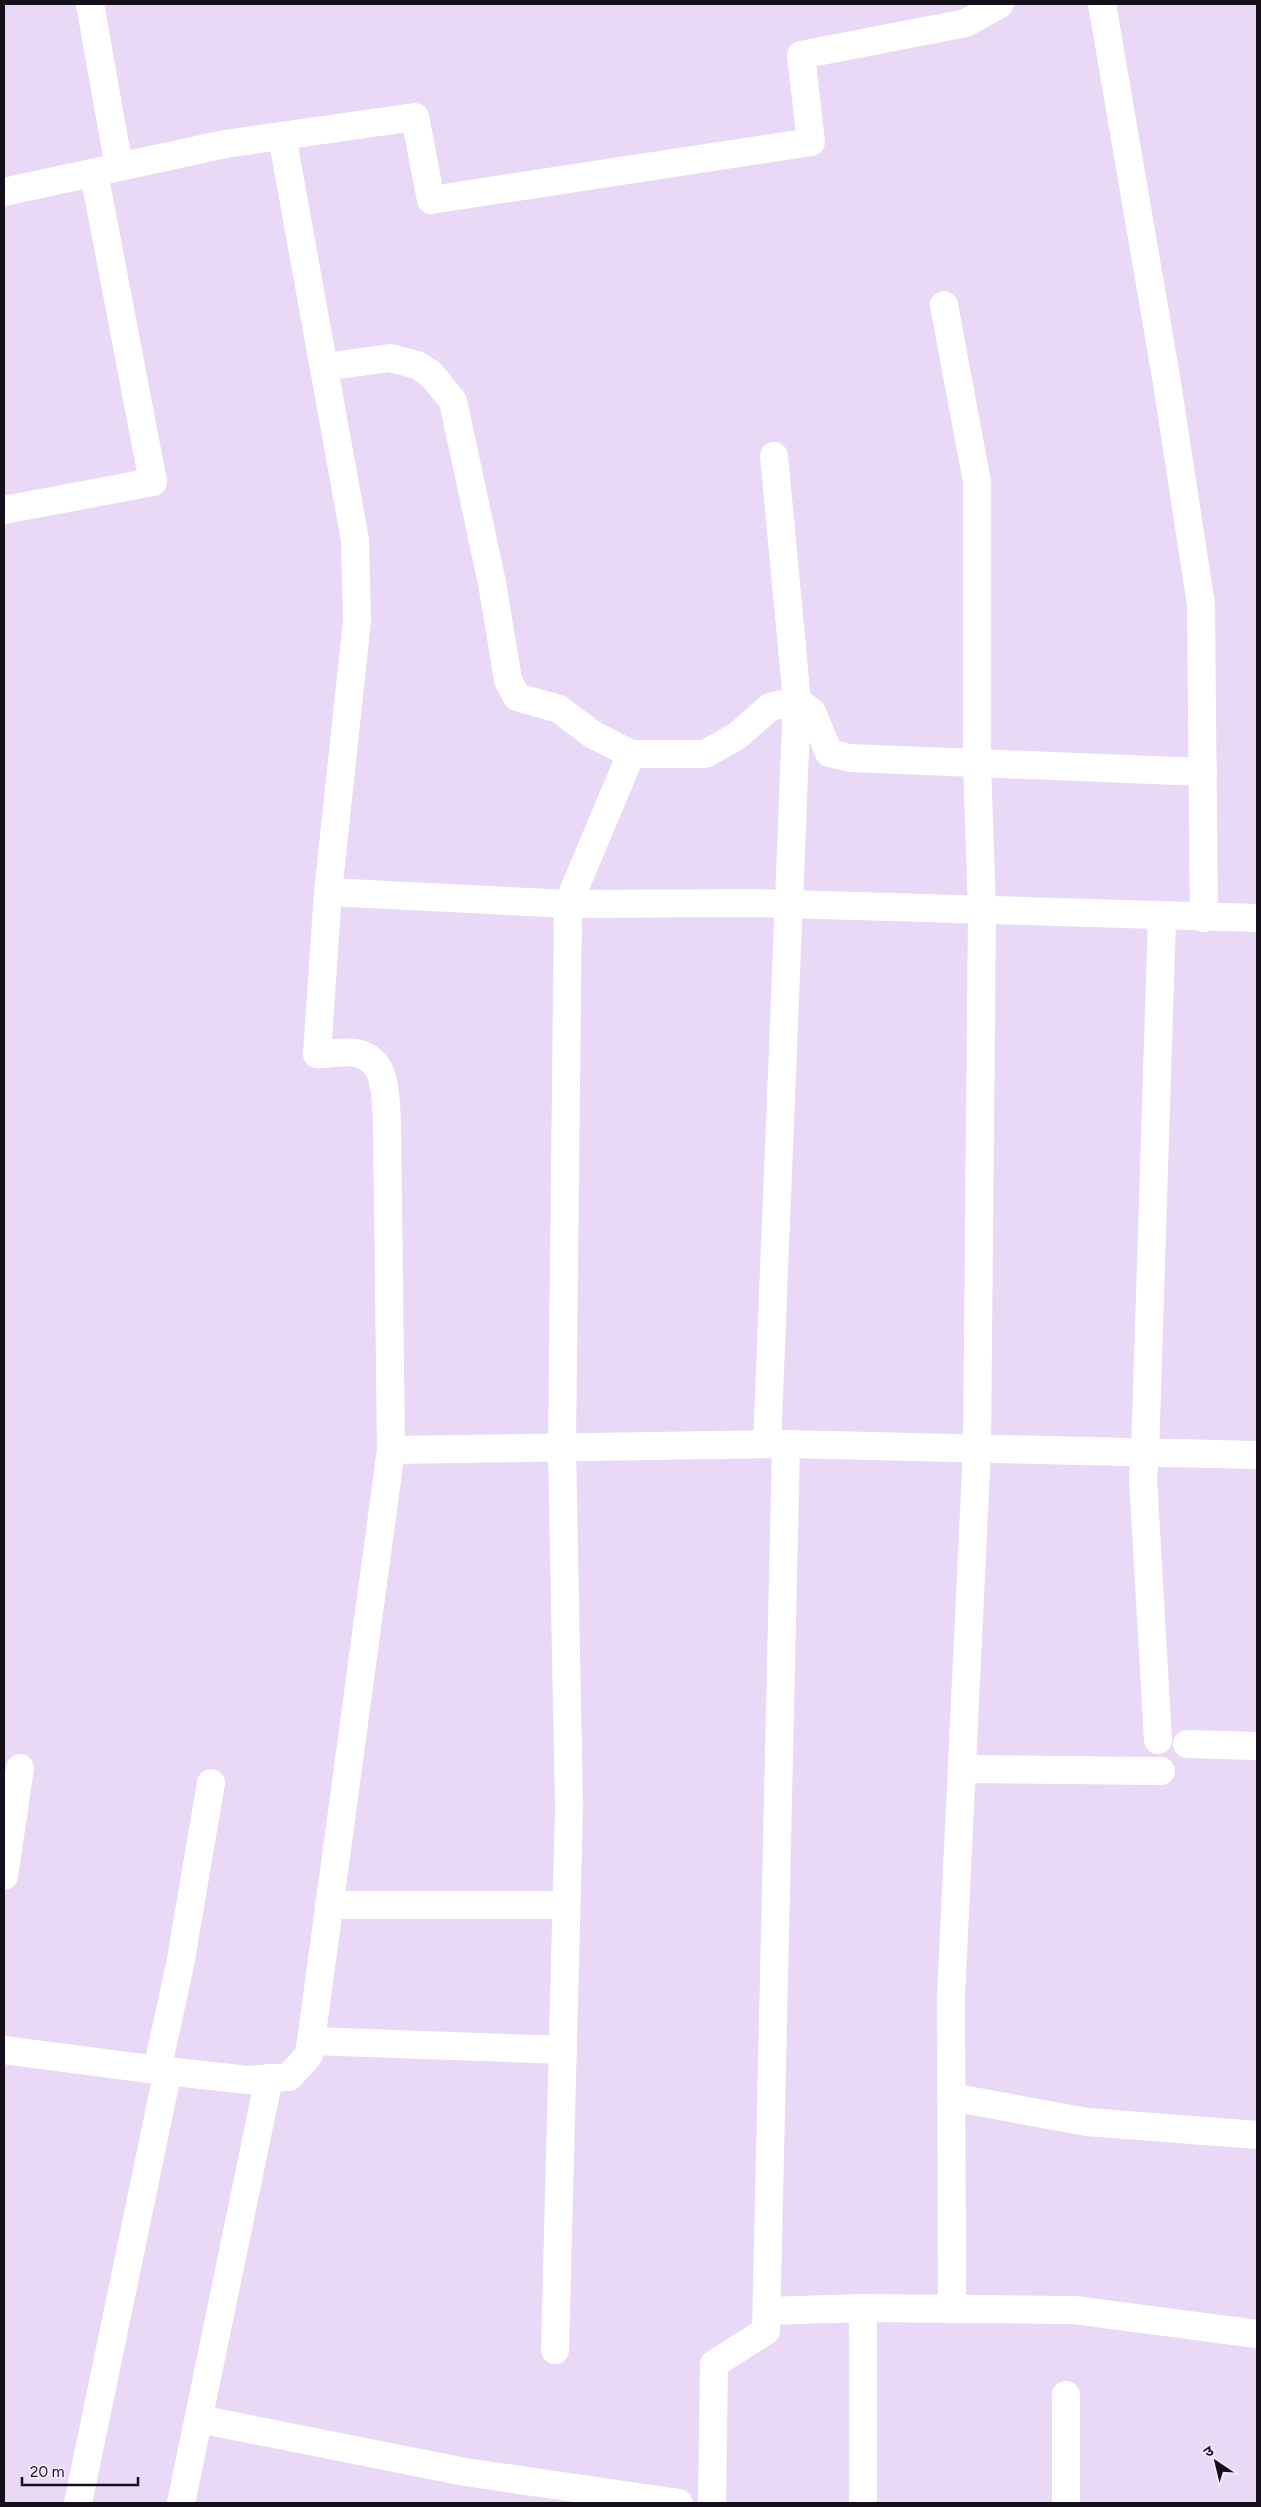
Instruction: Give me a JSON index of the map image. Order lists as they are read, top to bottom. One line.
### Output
{"scale_bar":"20 m","north":"top left"}
